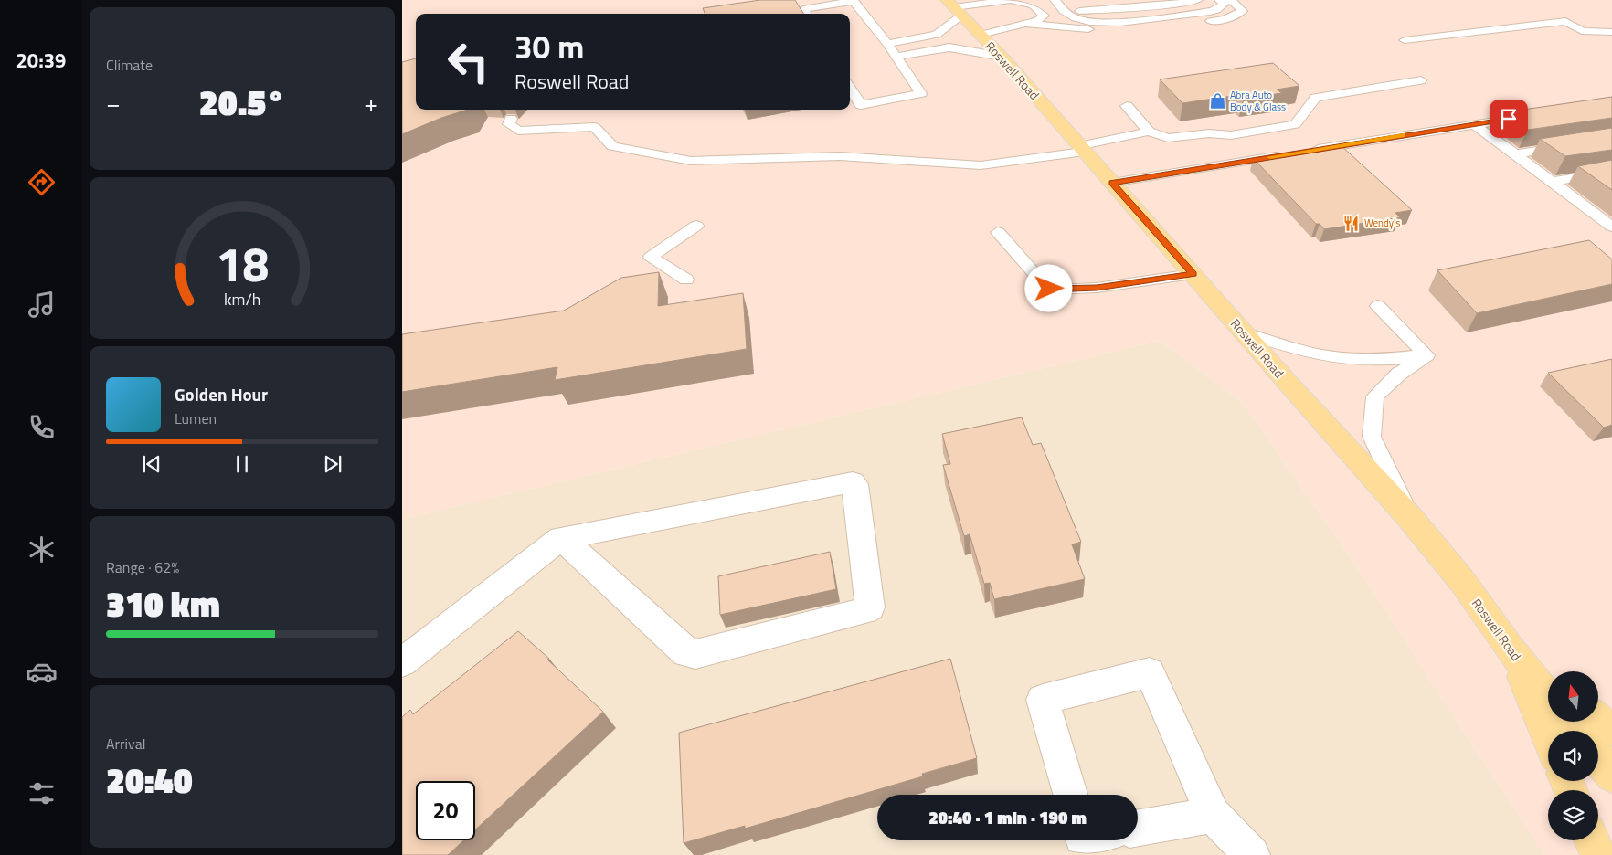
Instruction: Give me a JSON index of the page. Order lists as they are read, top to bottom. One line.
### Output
{"streets":{"main road":["Roswell Road"]},"places":{"shop":["Abra Auto Body & Glass"],"restaurant":["Wendy's"]},"north":"top","page":{"tabs":"20:39","tile":["Climate",["Range · 62%","310 km"],["Arrival","20:40"]],"turn":["30 m","Roswell Road"],"heat":["−","20.5°","+"],"song":["Golden Hour","Lumen"],"limit":"20","trip":"20:40 · 1 min · 190 m","gauge":["18","km/h"]}}
